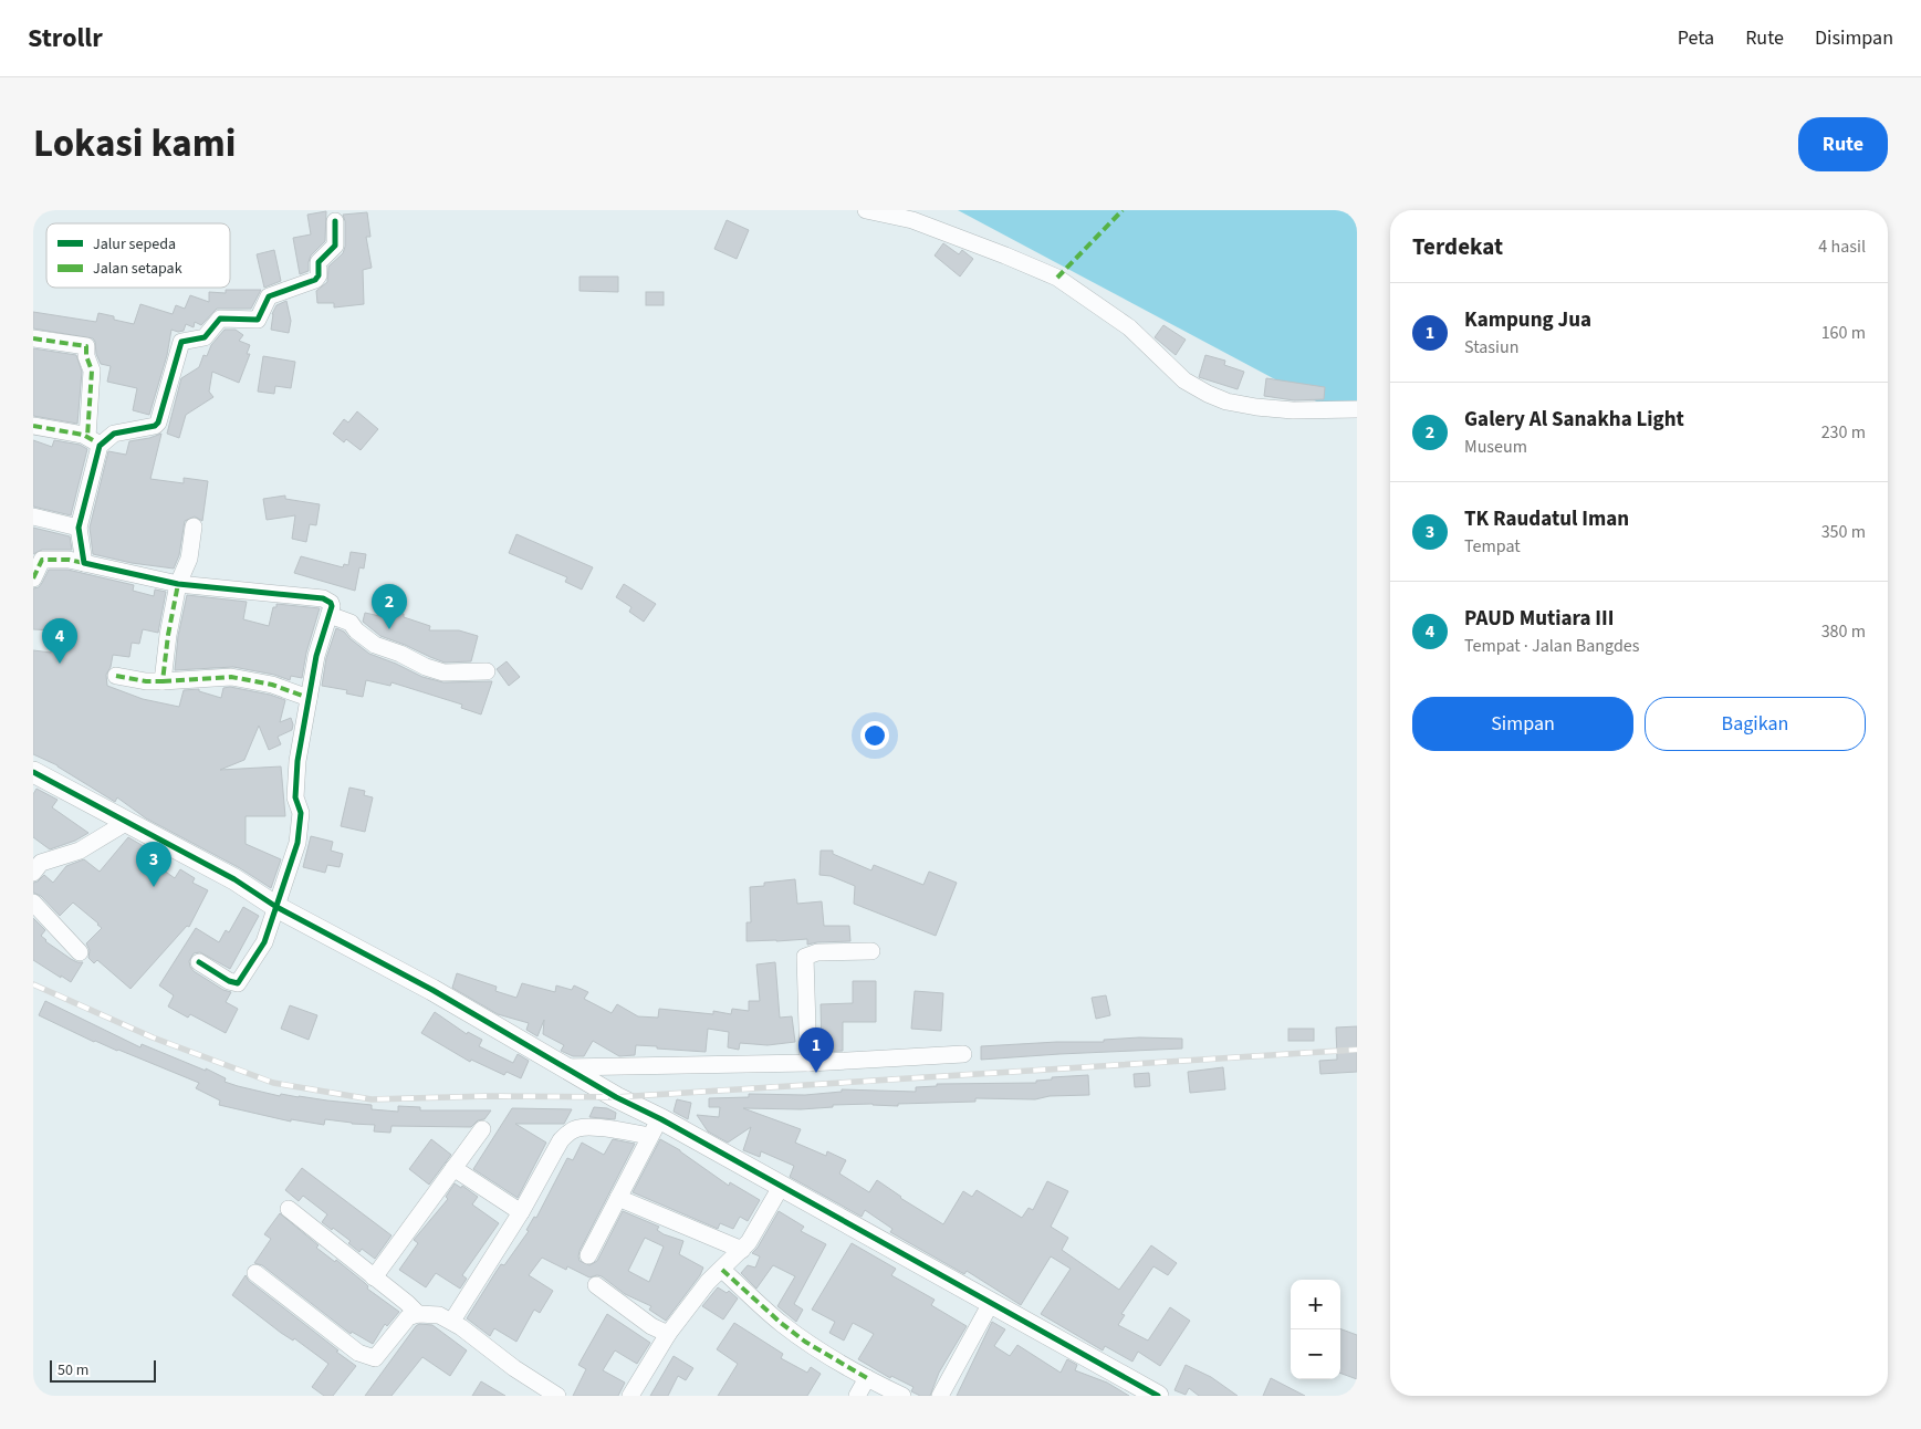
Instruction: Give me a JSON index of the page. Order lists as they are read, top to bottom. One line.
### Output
{"legend":["Jalur sepeda","Jalan setapak"],"scale_bar":"50 m","page":{"header":"Strollr","nav":["Peta","Rute","Disimpan"],"title":"Lokasi kami","buttons":["Rute",["Simpan","Bagikan"]],"heading":["Terdekat","4 hasil"],"list":[{"mark":"1","name":"Kampung Jua","note":"Stasiun","value":"160 m"},{"mark":"2","name":"Galery Al Sanakha Light","note":"Museum","value":"230 m"},{"mark":"3","name":"TK Raudatul Iman","note":"Tempat","value":"350 m"},{"mark":"4","name":"PAUD Mutiara III","note":"Tempat · Jalan Bangdes","value":"380 m"}],"pins":["2","4","3","1"],"map_buttons":["+","−"],"scale":"50 m"}}
